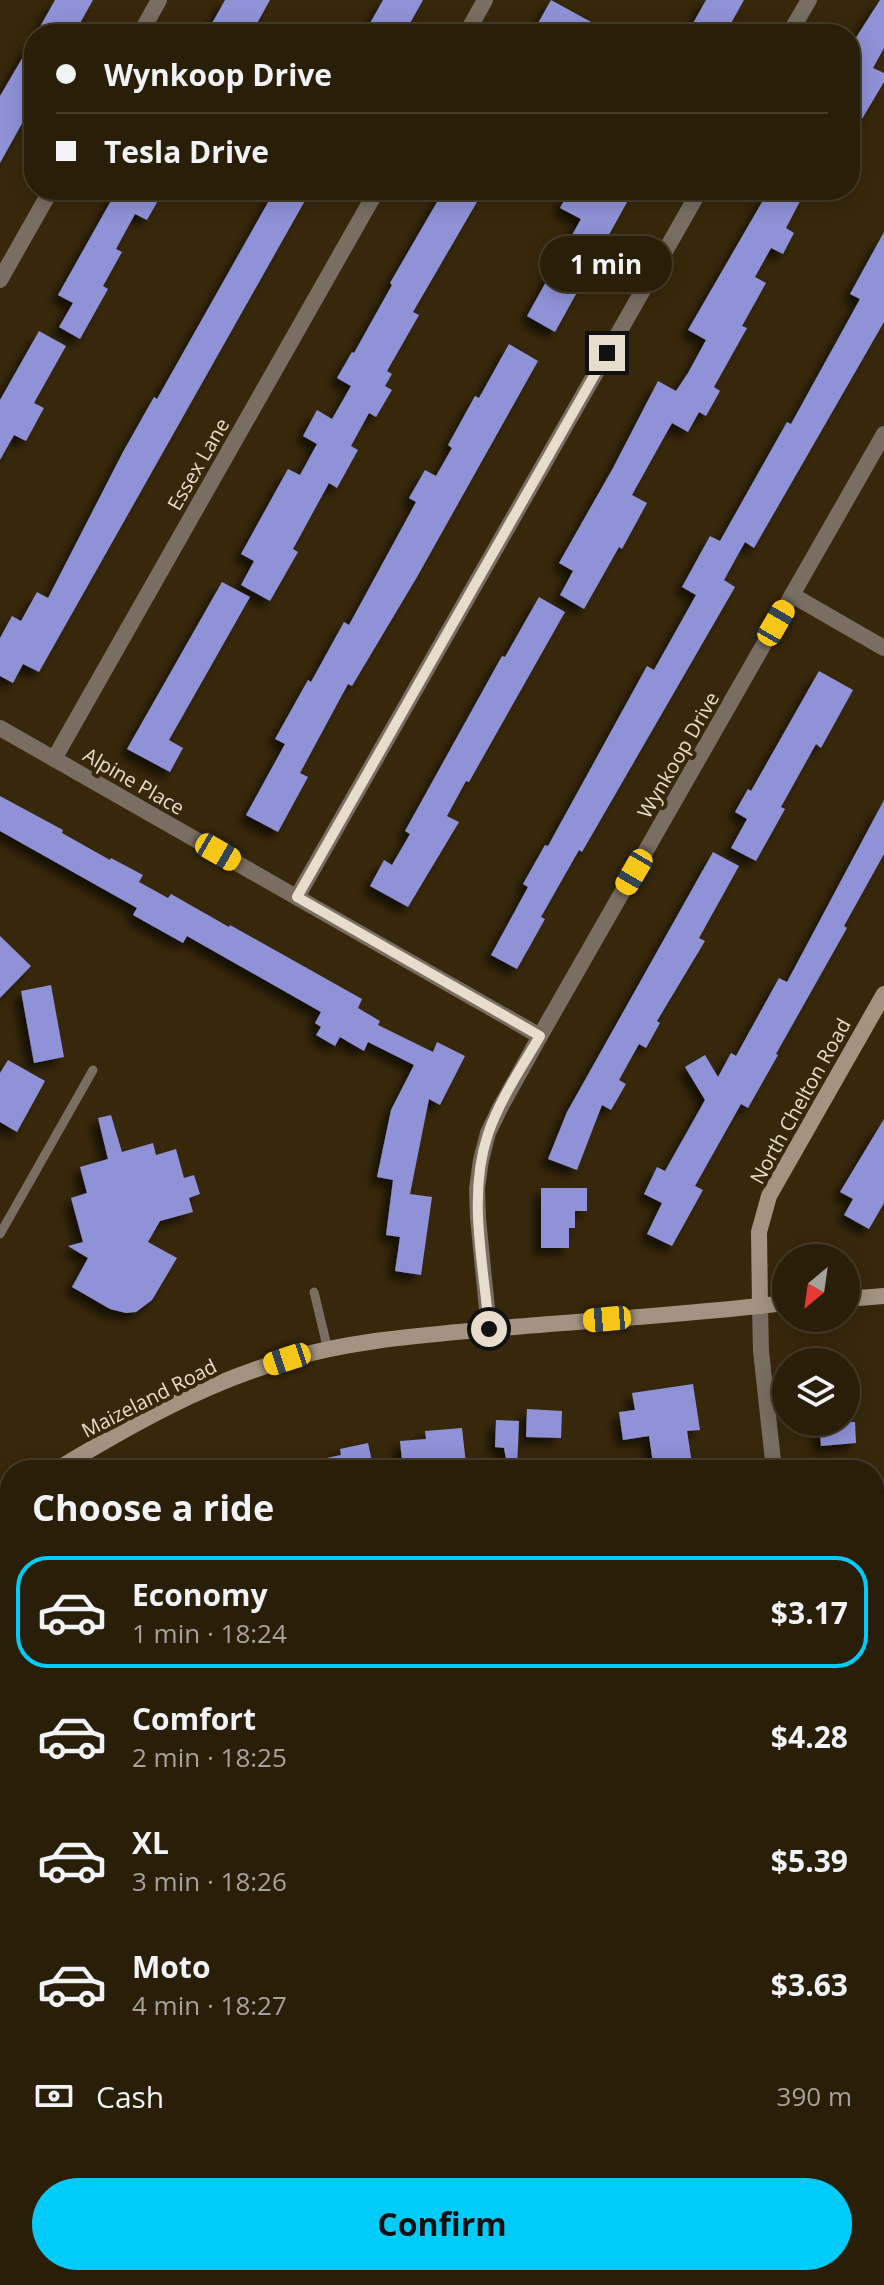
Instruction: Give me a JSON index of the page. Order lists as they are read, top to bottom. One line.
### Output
{"streets":{"main road":["North Chelton Road","Maizeland Road"],"street":["Essex Lane","Wynkoop Drive","Alpine Place"]},"crossings":[["Essex Lane","Alpine Place"],["Wynkoop Drive","Alpine Place"],["Wynkoop Drive","Maizeland Road"],["North Chelton Road","Maizeland Road"]],"north":"bottom left","page":{"banner":["Wynkoop Drive","Tesla Drive"],"bubble":"1 min","heading":"Choose a ride","list":[{"name":"Economy","note":"1 min · 18:24","value":"$3.17"},{"name":"Comfort","note":"2 min · 18:25","value":"$4.28"},{"name":"XL","note":"3 min · 18:26","value":"$5.39"},{"name":"Moto","note":"4 min · 18:27","value":"$3.63"}],"pay":["Cash","390 m"],"buttons":"Confirm"}}
